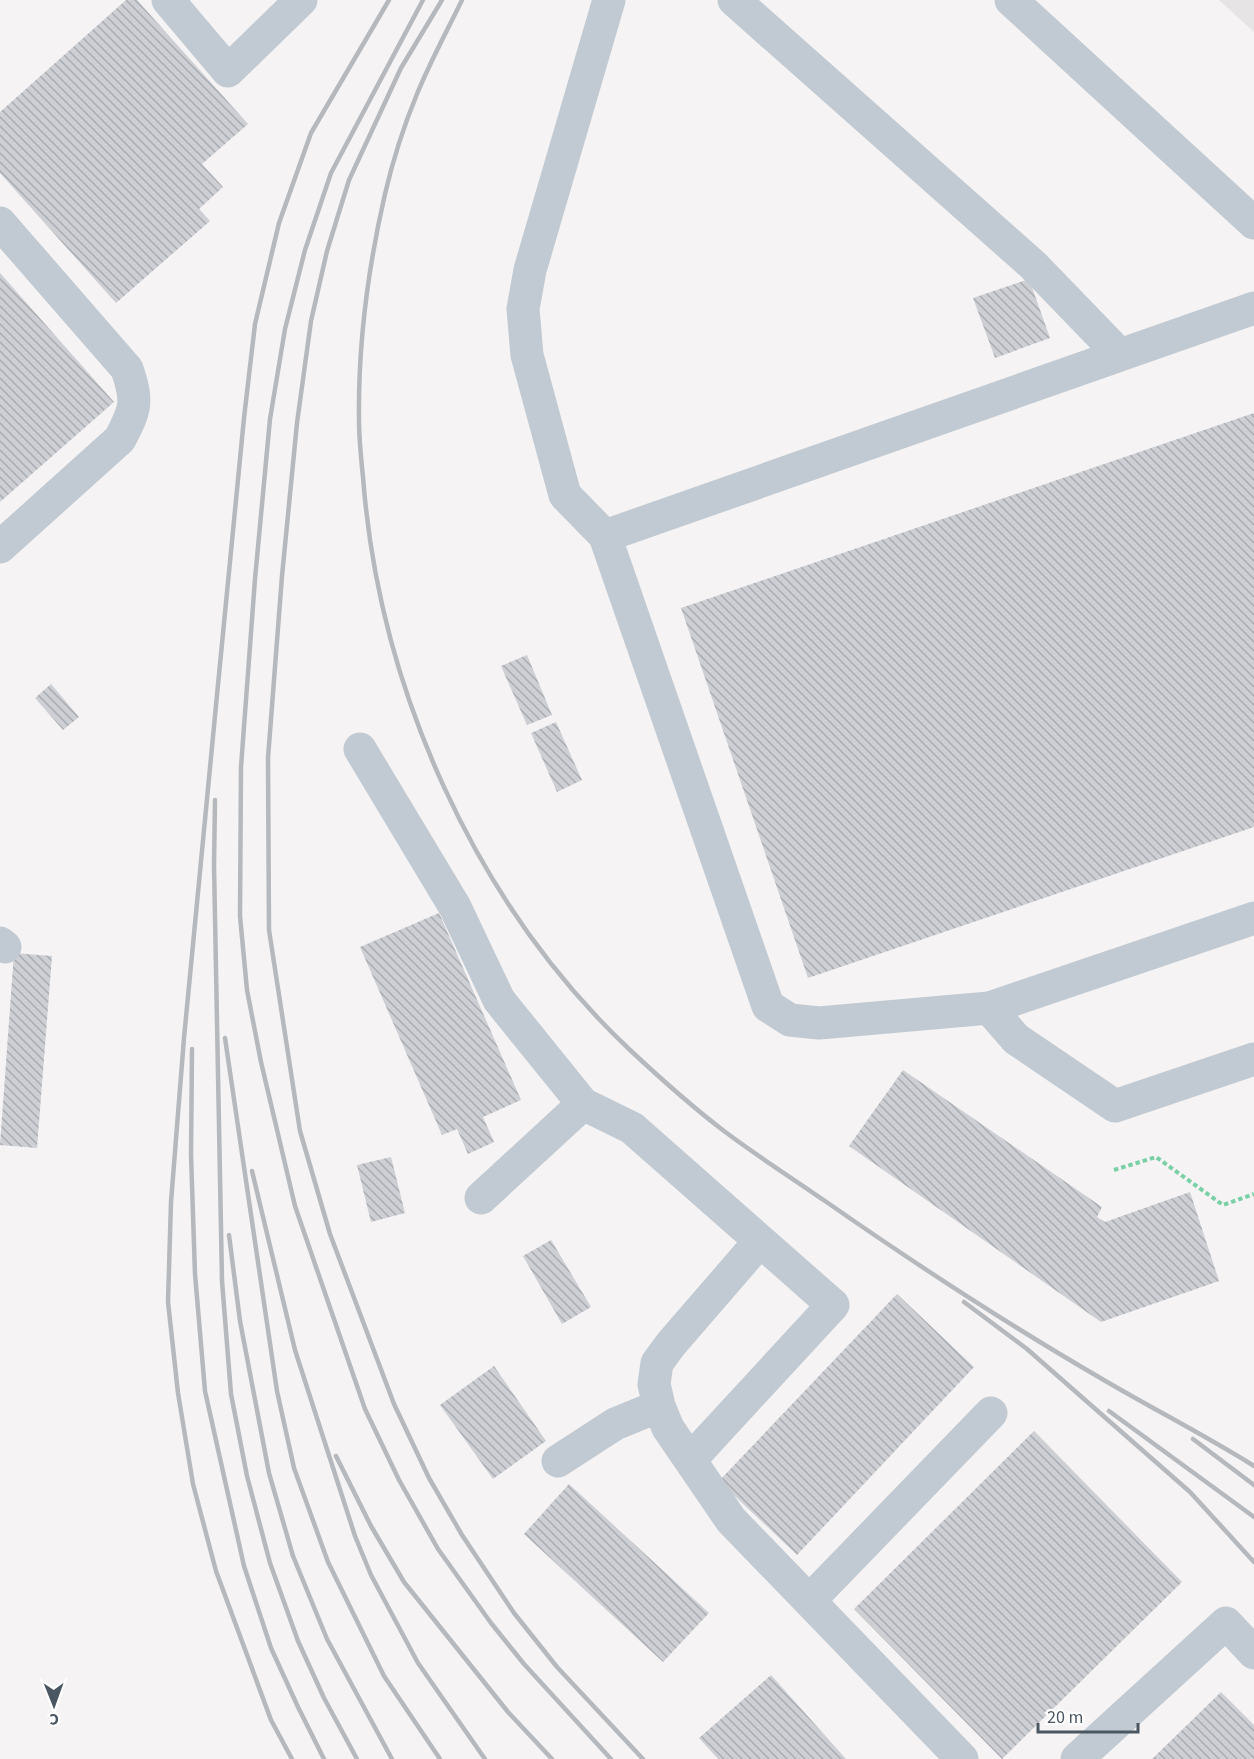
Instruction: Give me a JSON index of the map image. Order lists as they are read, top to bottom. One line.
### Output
{"scale_bar":"20 m","north":"bottom"}
